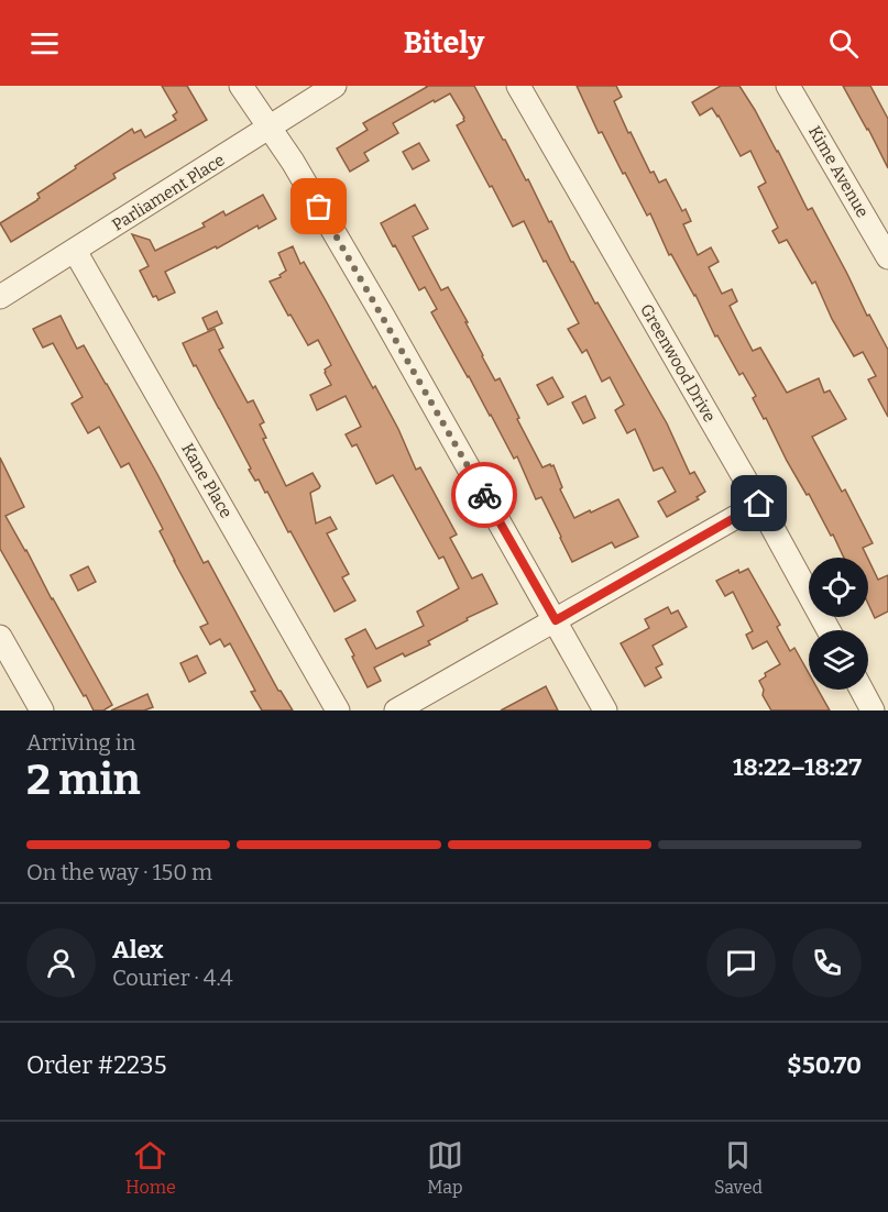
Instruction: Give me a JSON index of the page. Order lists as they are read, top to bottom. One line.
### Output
{"streets":{"street":["Kime Avenue","Parliament Place","Greenwood Drive","Kane Place"]},"crossings":[["Parliament Place","Kane Place"]],"page":{"header":"Bitely","heading":["2 min","Arriving in","18:22–18:27"],"panel":["Alex","Courier · 4.4","Order #2235","$50.70"],"bar":"On the way · 150 m","tabs":["Home","Map","Saved"]}}
